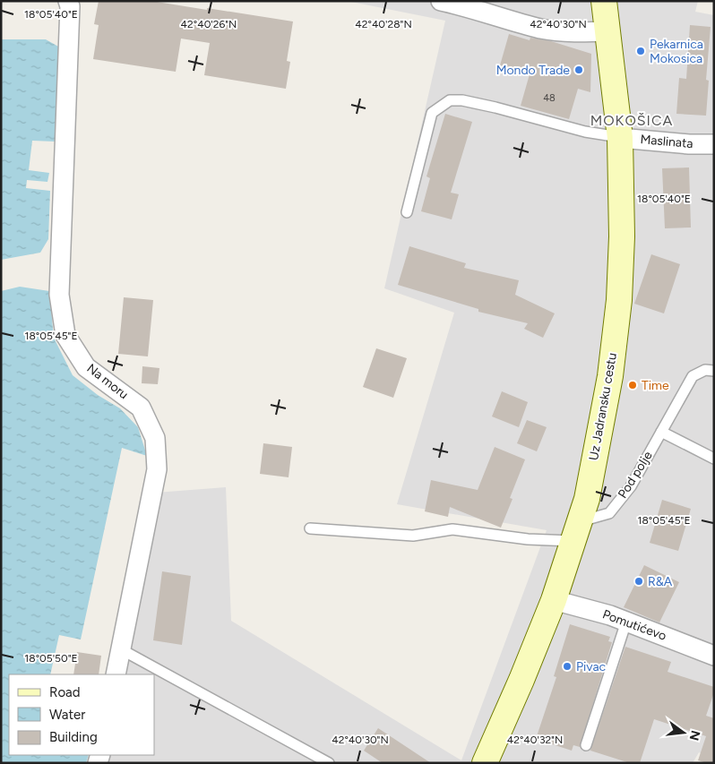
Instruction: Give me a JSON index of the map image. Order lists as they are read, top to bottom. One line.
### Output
{"streets":{"main road":["Uz Jadransku cestu"],"street":["Maslinata","Na moru","Pomutićevo"],"lane":["Pod polje"]},"crossings":[["Maslinata","Uz Jadransku cestu"],["Uz Jadransku cestu","Pod polje"],["Uz Jadransku cestu","Pomutićevo"]],"districts":["MOKOŠICA"],"places":["Pekarnica Mokosica","Mondo Trade","Time","R&A","Pivac"],"house_numbers":["48"],"legend":["Road","Water","Building"],"north":"right","coordinates":["18°05'40\"E","42°40'26\"N","42°40'28\"N","42°40'30\"N","18°05'45\"E","18°05'50\"E","42°40'32\"N"]}
